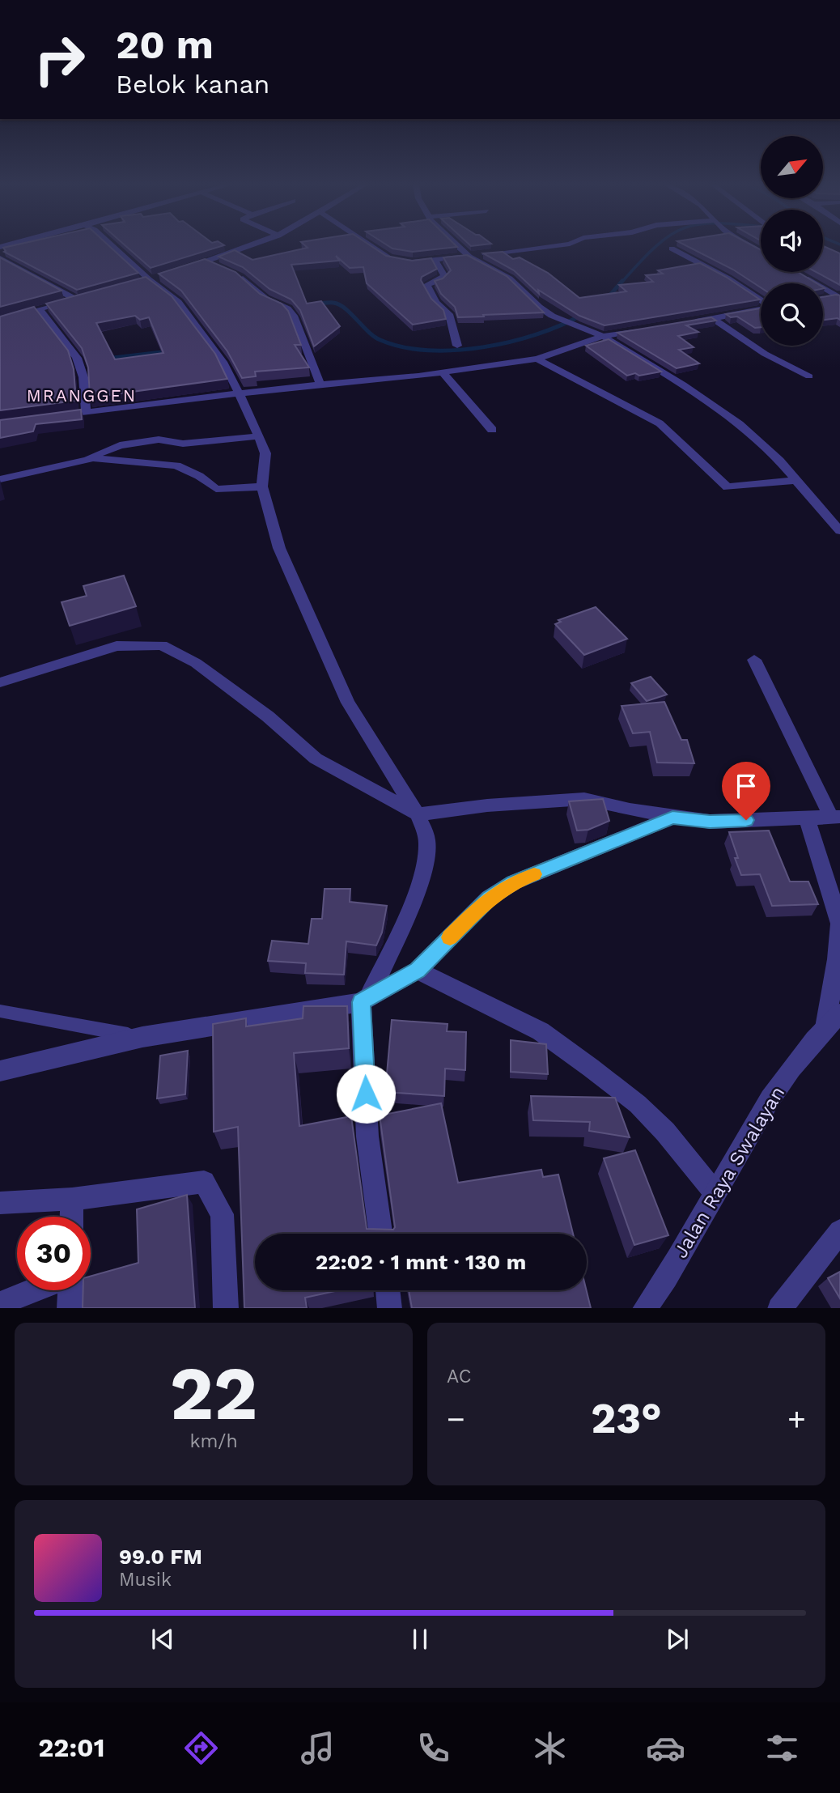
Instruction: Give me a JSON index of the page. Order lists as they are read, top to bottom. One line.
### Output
{"streets":{"street":["Jalan Raya Swalayan"]},"districts":["MRANGGEN"],"north":"top right","page":{"turn":["20 m","Belok kanan"],"limit":"30","trip":"22:02 · 1 mnt · 130 m","tile":[["22","km/h"],"AC"],"heat":["−","23°","+"],"song":["99.0 FM","Musik"],"tabs":"22:01"}}
